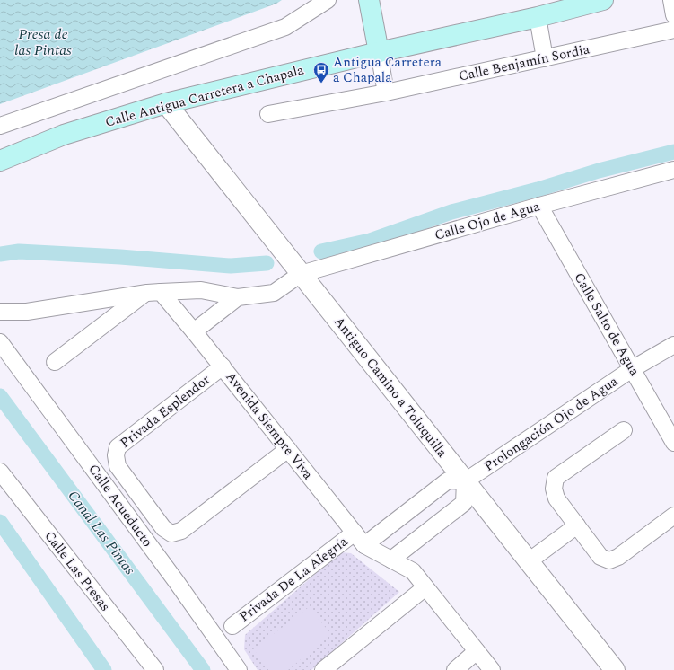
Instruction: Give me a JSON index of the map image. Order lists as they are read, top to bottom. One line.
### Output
{"streets":{"main road":["Calle Antigua Carretera a Chapala"],"street":["Calle Benjamín Sordia","Calle Ojo de Agua","Calle Salto de Agua","Antiguo Camino a Toluquilla","Privada Esplendor","Prolongación Ojo de Agua","Avenida Siempre Viva","Calle Acueducto","Calle Las Presas","Privada De La Alegría"]},"crossings":[["Calle Antigua Carretera a Chapala","Antiguo Camino a Toluquilla"],["Calle Ojo de Agua","Calle Salto de Agua"],["Calle Ojo de Agua","Antiguo Camino a Toluquilla"],["Calle Salto de Agua","Prolongación Ojo de Agua"],["Antiguo Camino a Toluquilla","Prolongación Ojo de Agua"],["Privada Esplendor","Avenida Siempre Viva"],["Avenida Siempre Viva","Privada De La Alegría"]],"water":["Presa de las Pintas","Canal Las Pintas"],"places":{"bus stop":["Antigua Carretera a Chapala"]}}
